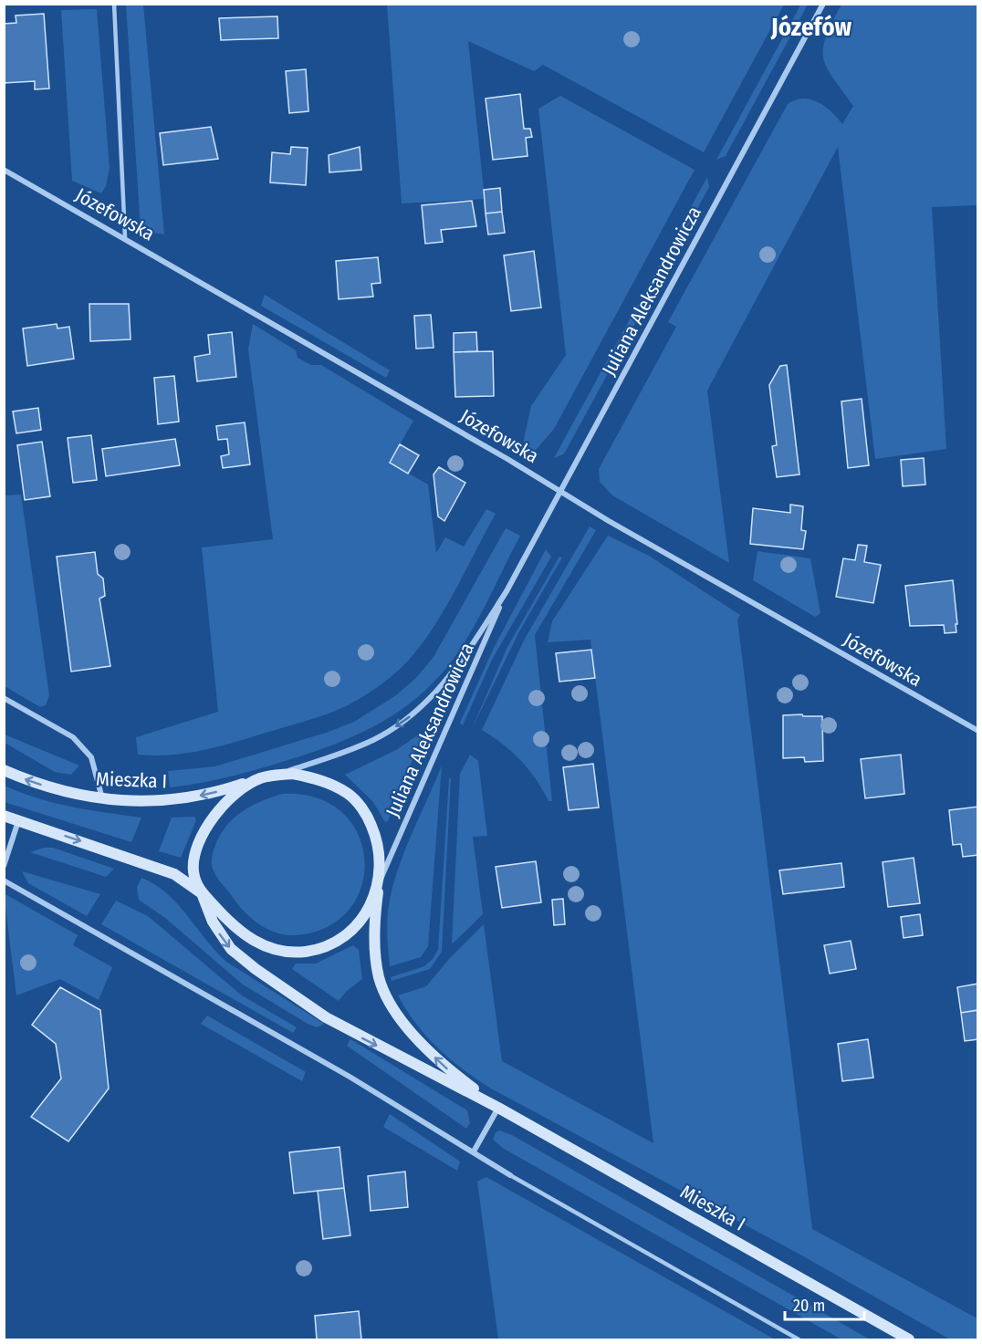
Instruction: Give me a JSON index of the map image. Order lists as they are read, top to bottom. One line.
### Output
{"streets":{"street":["Józefowska","Juliana Aleksandrowicza","Mieszka I"]},"crossings":[["Józefowska","Juliana Aleksandrowicza"],["Juliana Aleksandrowicza","Mieszka I"]],"districts":["Józefów"],"scale_bar":"20 m"}
